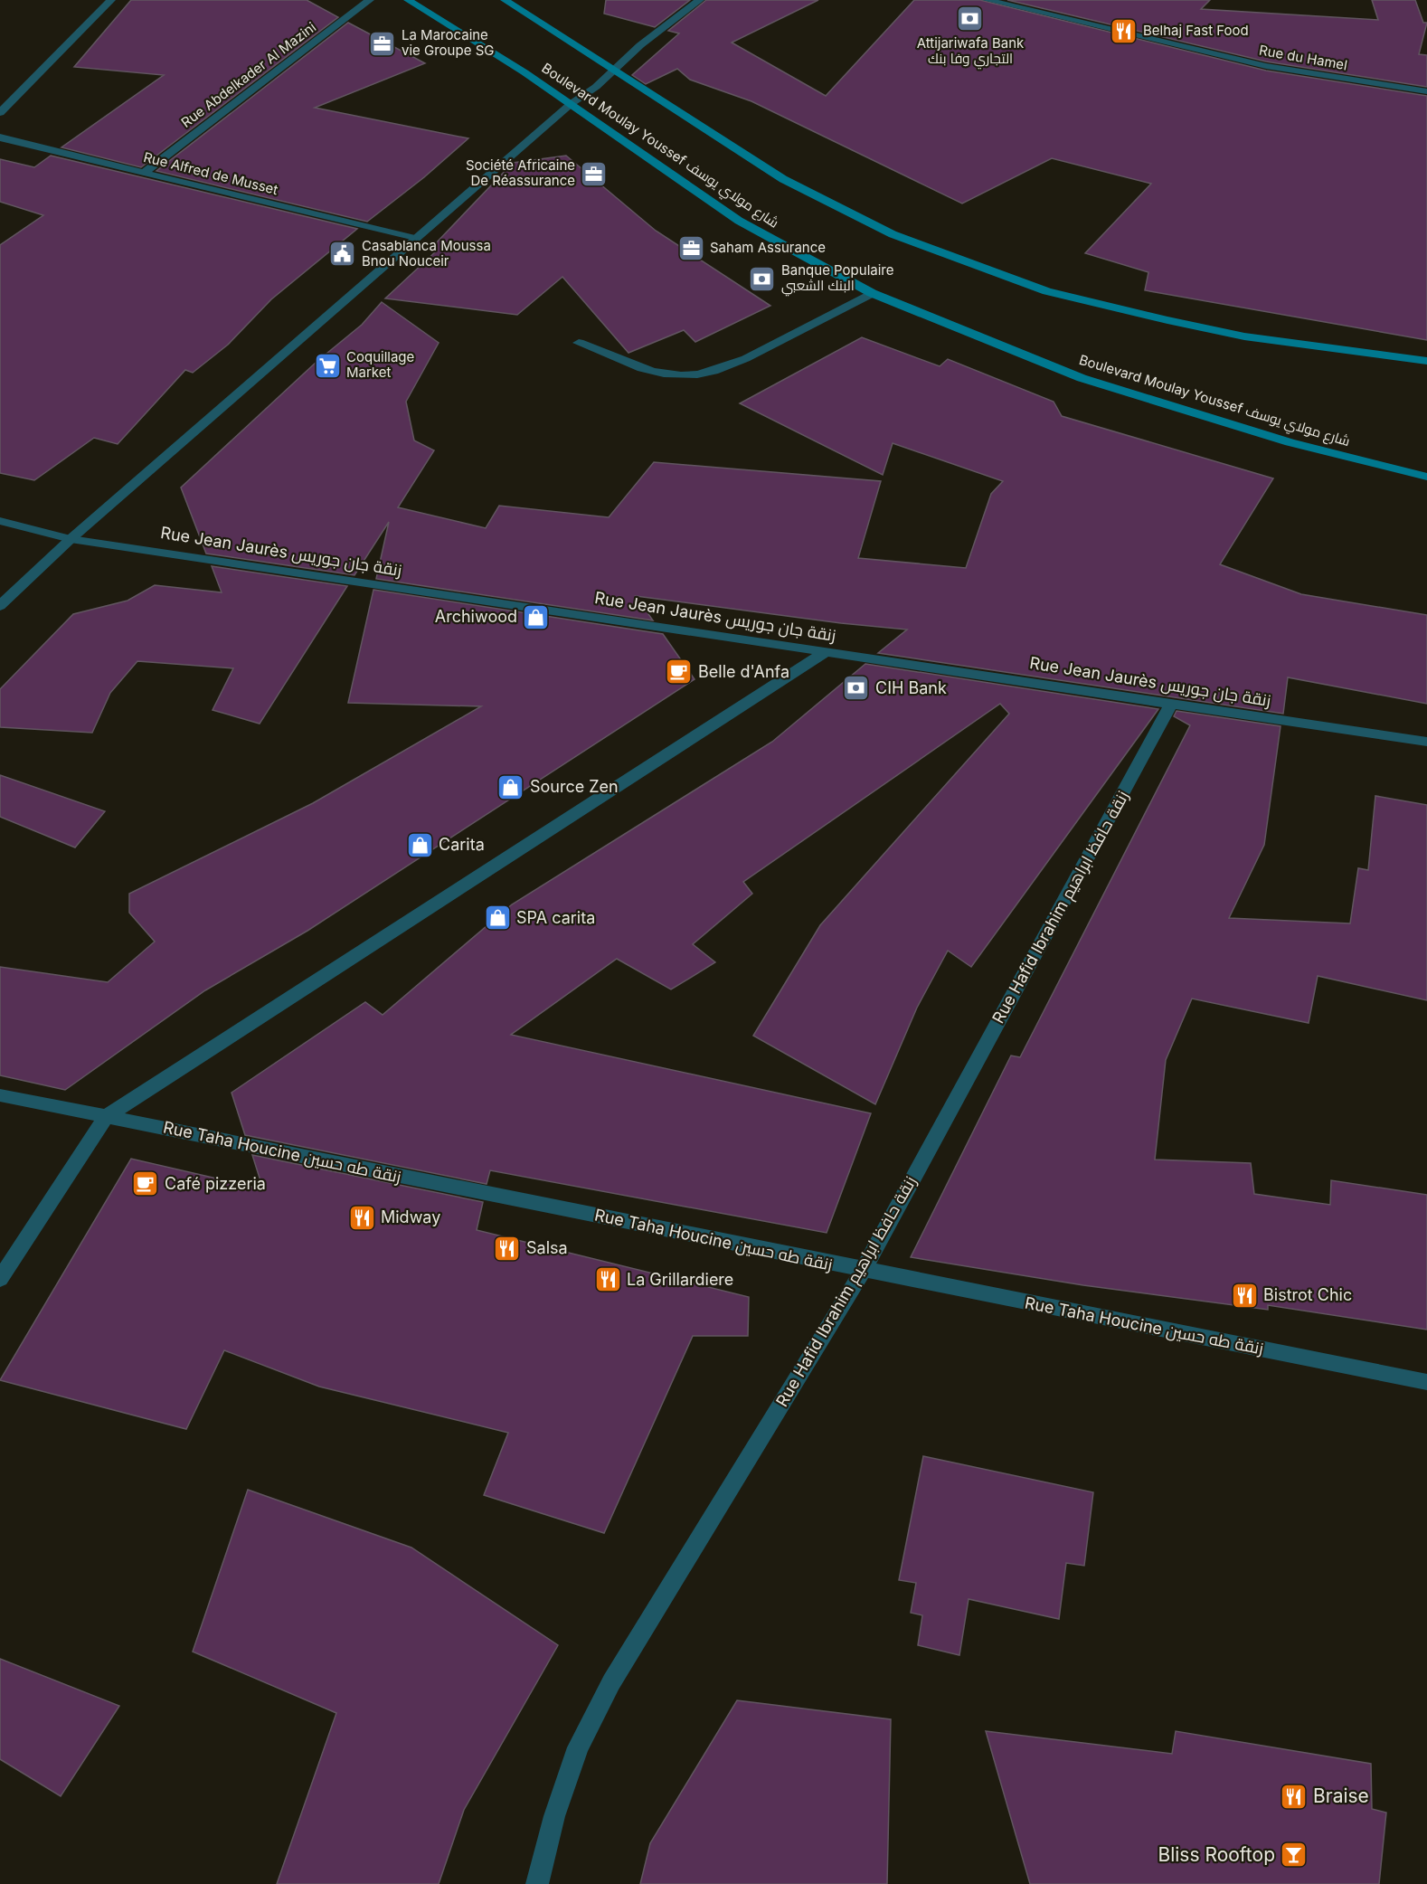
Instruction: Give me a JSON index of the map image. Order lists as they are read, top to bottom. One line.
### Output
{"streets":{"main road":["Boulevard Moulay Youssef شارع مولاي يوسف"],"street":["Rue du Hamel","Rue Abdelkader Al Mazini","Rue Alfred de Musset","Rue Jean Jaurès زنقة جان جوريس","Rue Hafid Ibrahim زنقة حافظ ابراهيم","Rue Taha Houcine زنقة طه حسين"]},"crossings":[["Rue Abdelkader Al Mazini","Rue Alfred de Musset"],["Rue Jean Jaurès زنقة جان جوريس","Rue Hafid Ibrahim زنقة حافظ ابراهيم"],["Rue Hafid Ibrahim زنقة حافظ ابراهيم","Rue Taha Houcine زنقة طه حسين"]],"places":{"bank":["Attijariwafa Bank التجاري وفا بنك","Banque Populaire البنك الشعبي","CIH Bank"],"restaurant":["Belhaj Fast Food","Midway","Salsa","La Grillardiere","Bistrot Chic","Braise"],"office":["La Marocaine vie Groupe SG","Société Africaine De Réassurance","Saham Assurance"],"public building":["Casablanca Moussa Bnou Nouceir"],"supermarket":["Coquillage Market"],"shop":["Archiwood","Source Zen","Carita","SPA carita"],"cafe":["Belle d'Anfa","Café pizzeria"],"bar":["Bliss Rooftop"]}}
